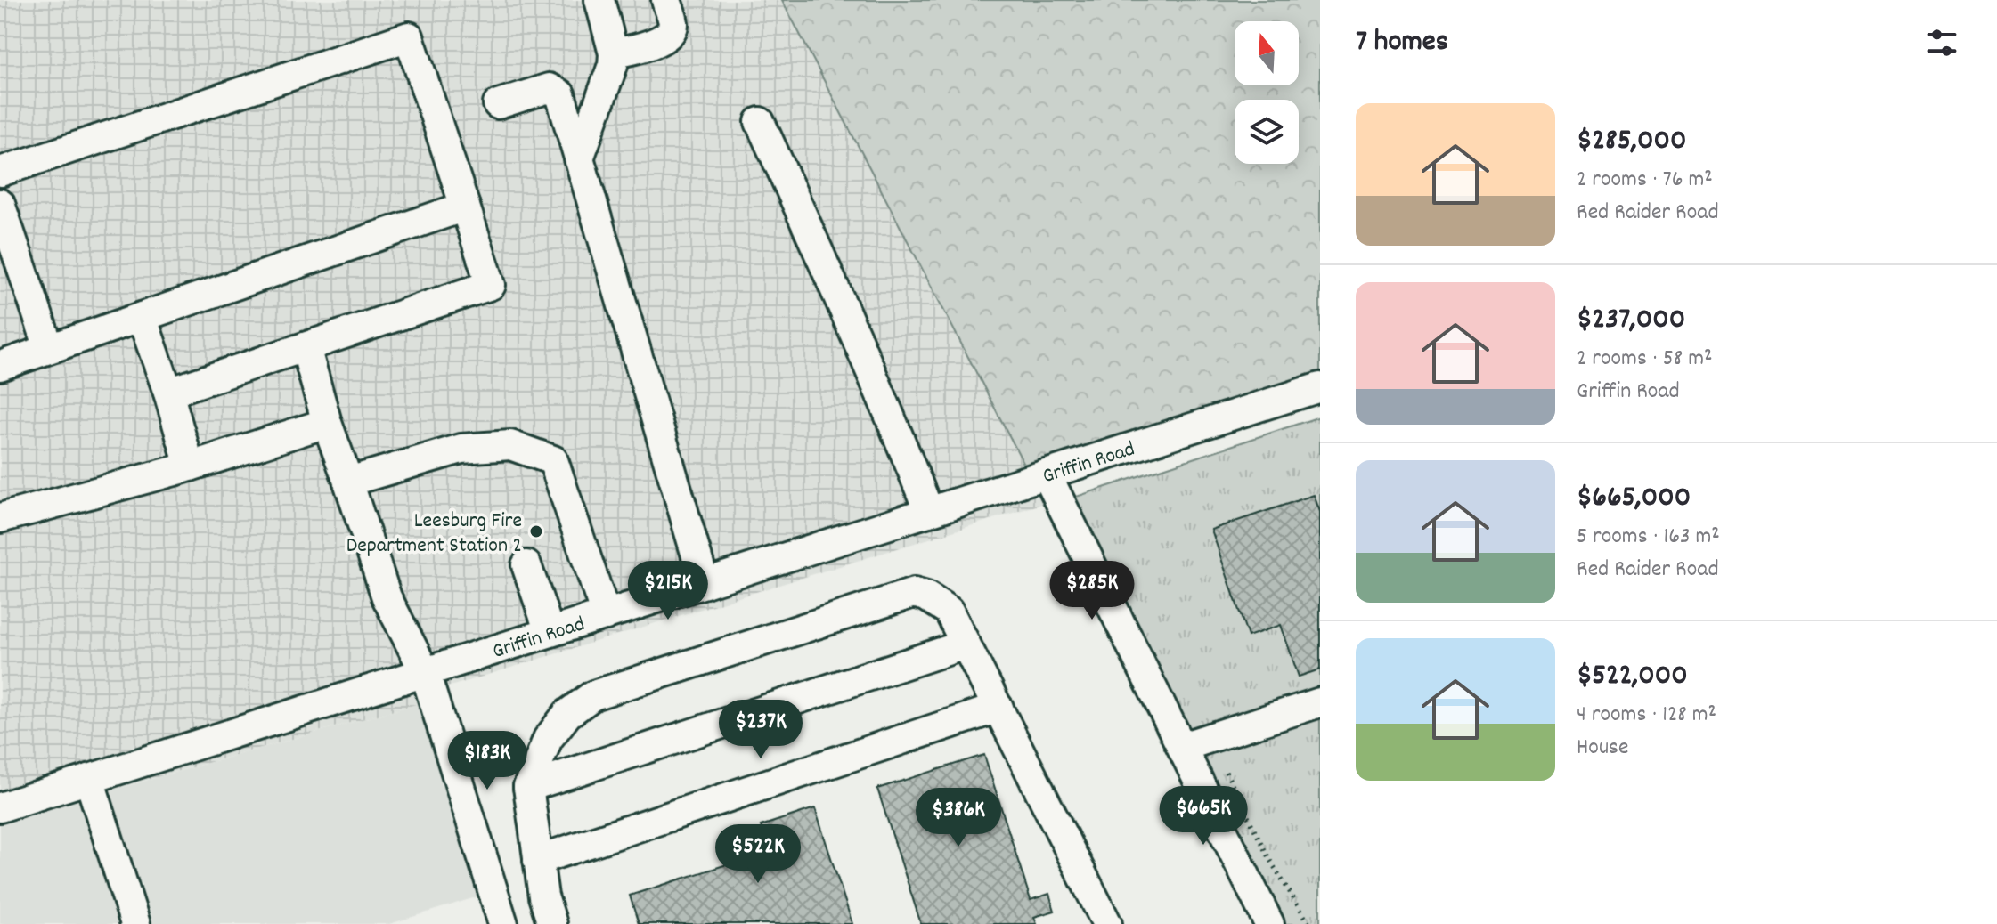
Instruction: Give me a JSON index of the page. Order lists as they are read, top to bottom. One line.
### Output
{"streets":{"street":["Griffin Road"]},"places":["Leesburg Fire Department Station 2"],"north":"top","page":{"heading":"7 homes","list":[{"name":"$285,000","note":"2 rooms · 76 m² · Red Raider Road"},{"name":"$237,000","note":"2 rooms · 58 m² · Griffin Road"},{"name":"$665,000","note":"5 rooms · 163 m² · Red Raider Road"},{"name":"$522,000","note":"4 rooms · 128 m² · House"}],"price":["$215K","$285K","$237K","$183K","$665K","$386K","$522K"]}}
